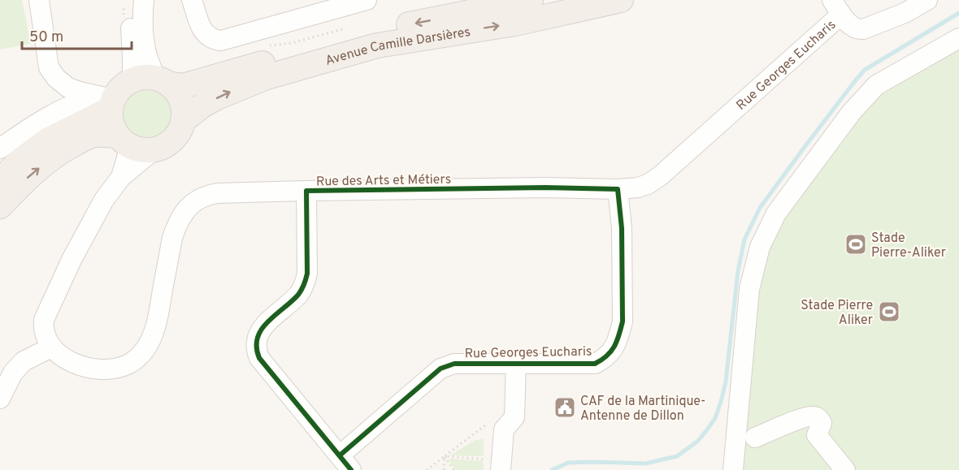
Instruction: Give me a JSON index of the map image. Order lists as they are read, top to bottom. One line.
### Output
{"streets":{"main road":["Avenue Camille Darsières"],"street":["Rue Georges Eucharis","Rue des Arts et Métiers"]},"crossings":[["Rue Georges Eucharis","Rue des Arts et Métiers"]],"places":{"sports":["Stade Pierre-Aliker","Stade Pierre Aliker"],"public building":["CAF de la Martinique- Antenne de Dillon"]},"scale_bar":"50 m"}
